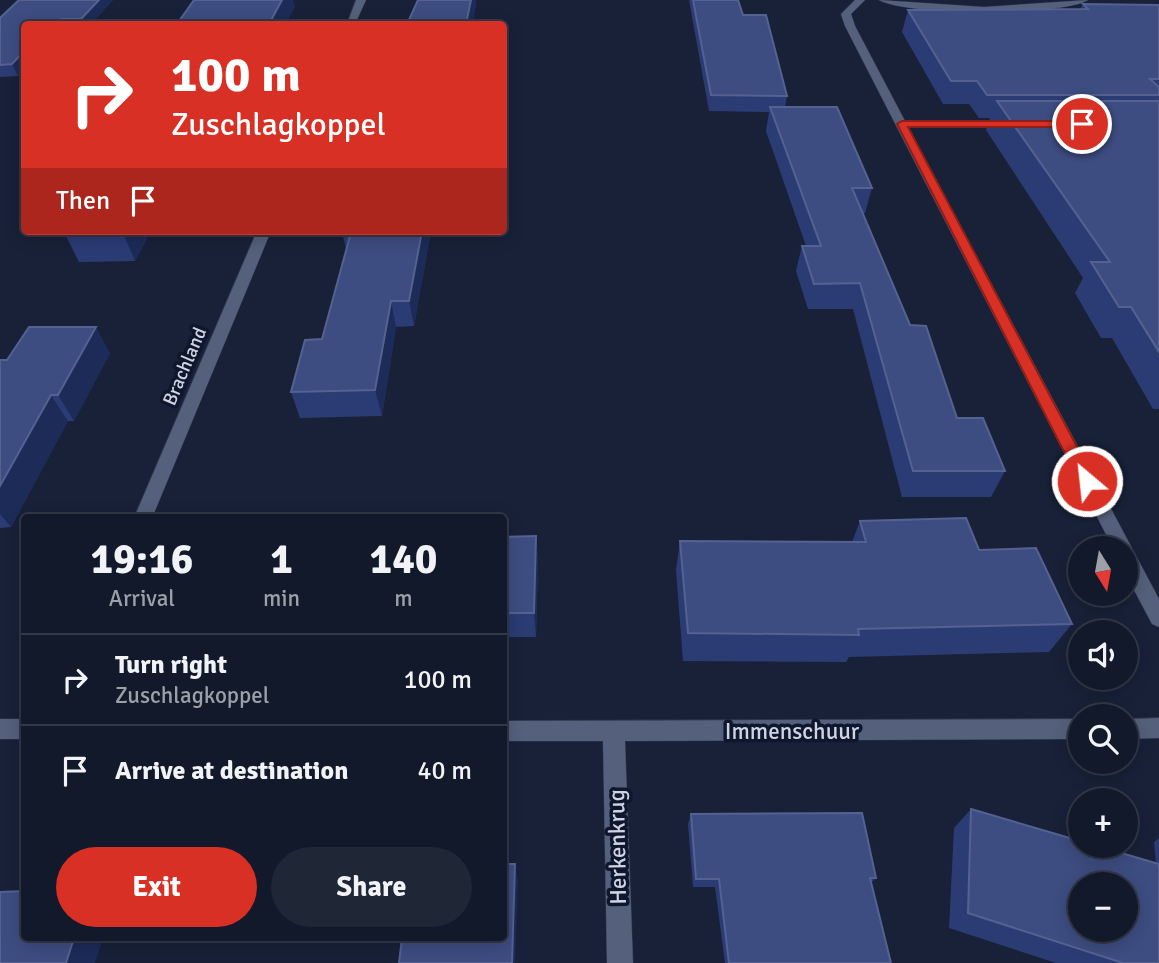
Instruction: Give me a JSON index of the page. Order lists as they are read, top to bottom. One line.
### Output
{"streets":{"street":["Brachland","Immenschuur","Herkenkrug"]},"crossings":[["Immenschuur","Herkenkrug"]],"north":"bottom","page":{"turn":["100 m","Zuschlagkoppel"],"then":"Then","eta":["19:16","Arrival","1","min","140","m"],"map_buttons":["+","−"],"list":[{"name":"Turn right","note":"Zuschlagkoppel","value":"100 m"},{"name":"Arrive at destination","value":"40 m"}],"buttons":["Exit","Share"]}}
